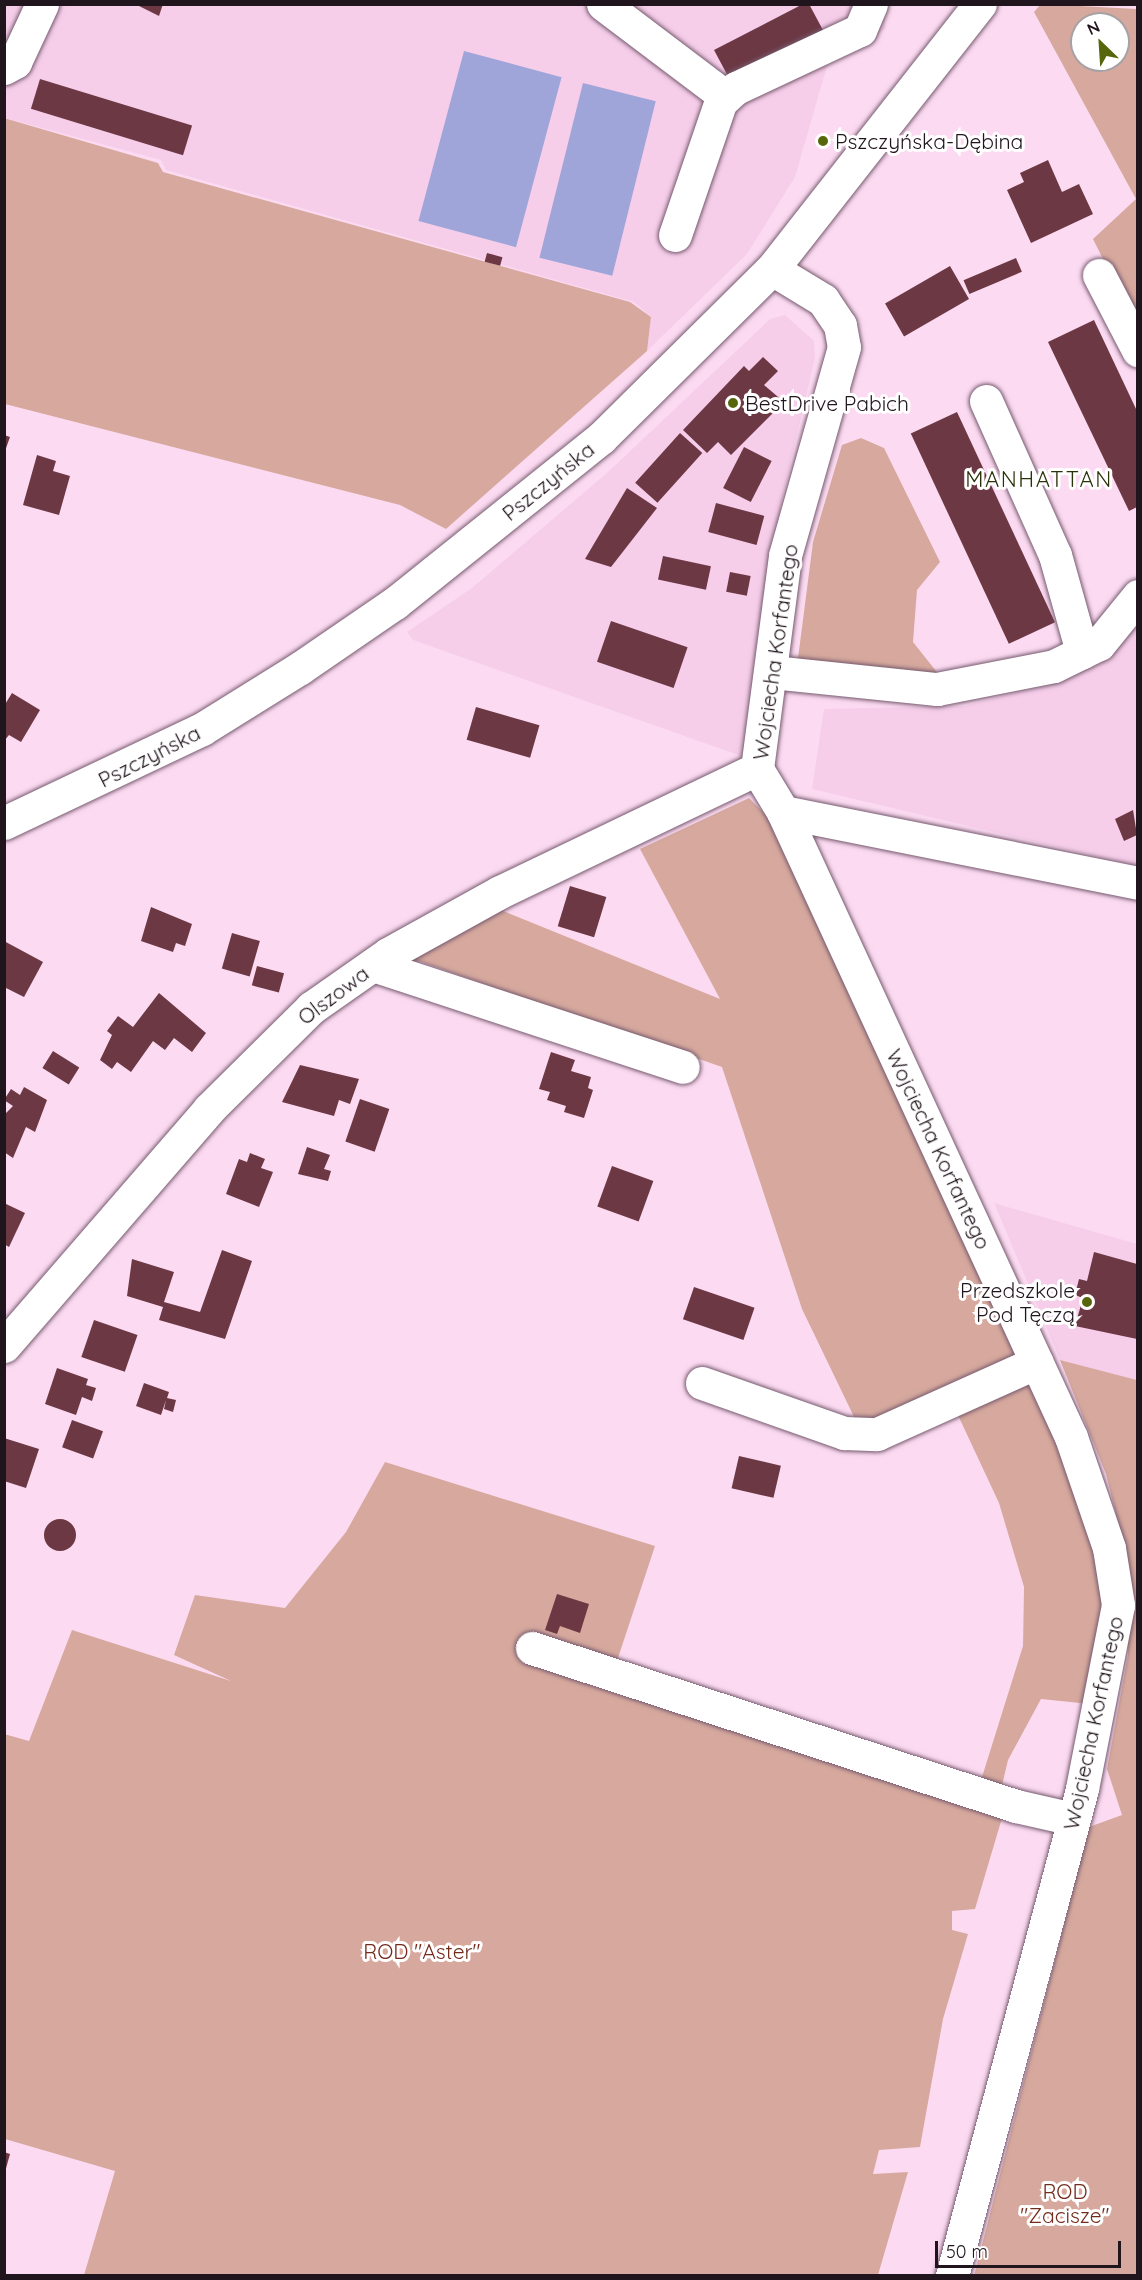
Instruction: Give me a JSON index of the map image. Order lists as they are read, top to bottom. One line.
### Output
{"streets":{"street":["Pszczyńska","Wojciecha Korfantego","Olszowa"]},"crossings":[["Pszczyńska","Wojciecha Korfantego"],["Wojciecha Korfantego","Olszowa"]],"districts":["MANHATTAN"],"parks":["ROD \"Aster\"","ROD \"Zacisze\""],"places":["Pszczyńska-Dębina","BestDrive Pabich","Przedszkole Pod Tęczą"],"scale_bar":"50 m","north":"top left"}
